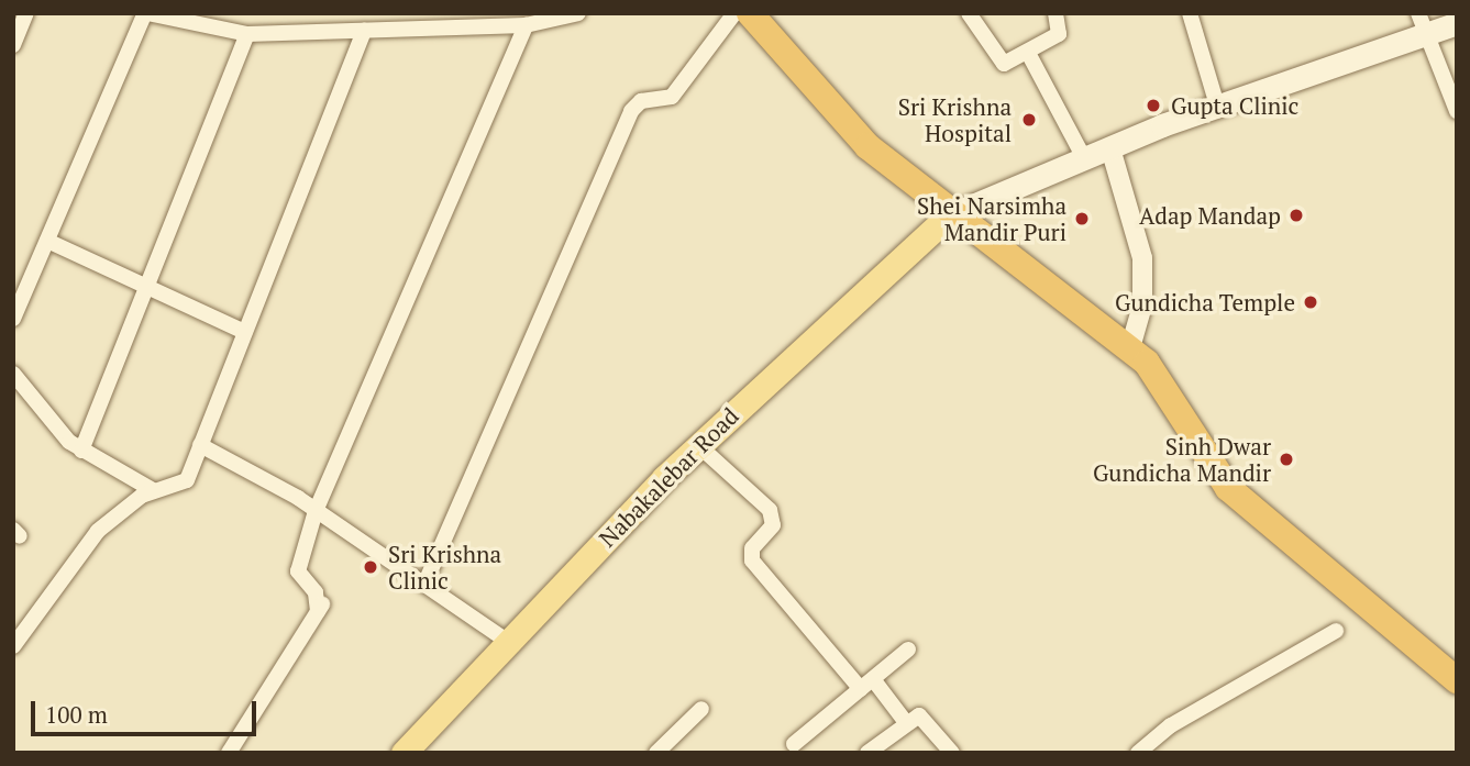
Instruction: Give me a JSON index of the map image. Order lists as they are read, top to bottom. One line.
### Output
{"streets":{"main road":["Nabakalebar Road"]},"places":["Gupta Clinic","Sri Krishna Hospital","Adap Mandap","Shei Narsimha Mandir Puri","Gundicha Temple","Sinh Dwar Gundicha Mandir","Sri Krishna Clinic"],"scale_bar":"100 m"}
